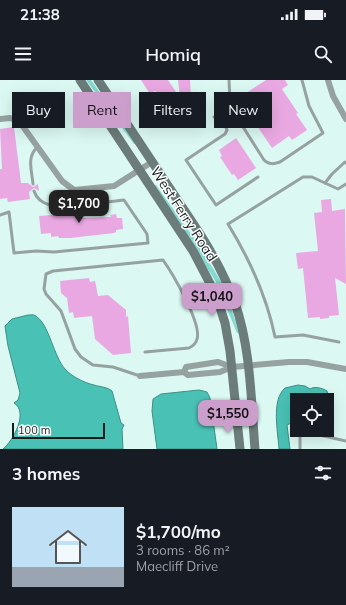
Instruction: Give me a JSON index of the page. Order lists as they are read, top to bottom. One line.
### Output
{"streets":{"main road":["West Ferry Road"]},"scale_bar":"100 m","page":{"status":"21:38","header":"Homiq","chip":["Buy","Rent","Filters","New"],"price":["$1,700","$1,040","$1,550"],"scale":"100 m","heading":"3 homes","list":[{"name":"$1,700/mo","note":"3 rooms · 86 m² · Maecliff Drive"}]}}
